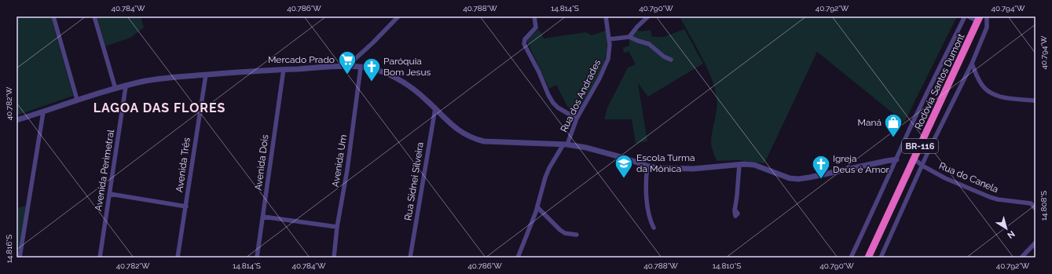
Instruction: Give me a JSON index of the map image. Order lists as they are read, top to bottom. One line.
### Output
{"streets":{"highway":["Rodovia Santos Dumont","BR-116"],"street":["Rua dos Andrades","Avenida Um","Avenida Dois","Avenida Três","Avenida Perimetral","Rua do Canela","Rua Sidnei Silveira"]},"crossings":[["Rodovia Santos Dumont","Rua do Canela"]],"districts":["LAGOA DAS FLORES"],"places":{"supermarket":["Mercado Prado"],"church":["Paróquia Bom Jesus","Igreja Deus é Amor"],"shop":["Maná"],"school or university":["Escola Turma da Mônica"]},"north":"bottom right","coordinates":["40.784°W","40.786°W","40.788°W","14.814°S","40.790°W","40.792°W","40.794°W","40.782°W","14.808°S","14.816°S","14.810°S"]}
